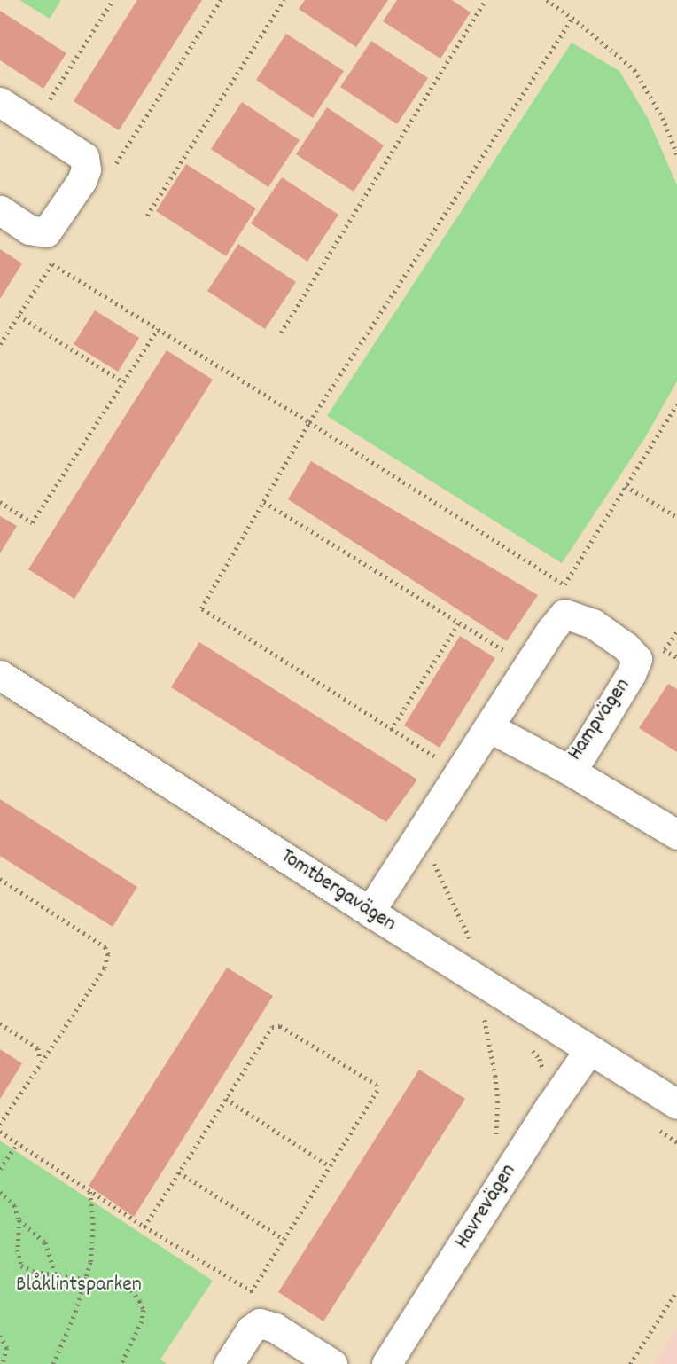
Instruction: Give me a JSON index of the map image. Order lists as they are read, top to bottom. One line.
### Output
{"streets":{"street":["Hampvägen","Tomtbergavägen","Havrevägen"]},"crossings":[["Tomtbergavägen","Havrevägen"]],"parks":["Blåklintsparken"]}
